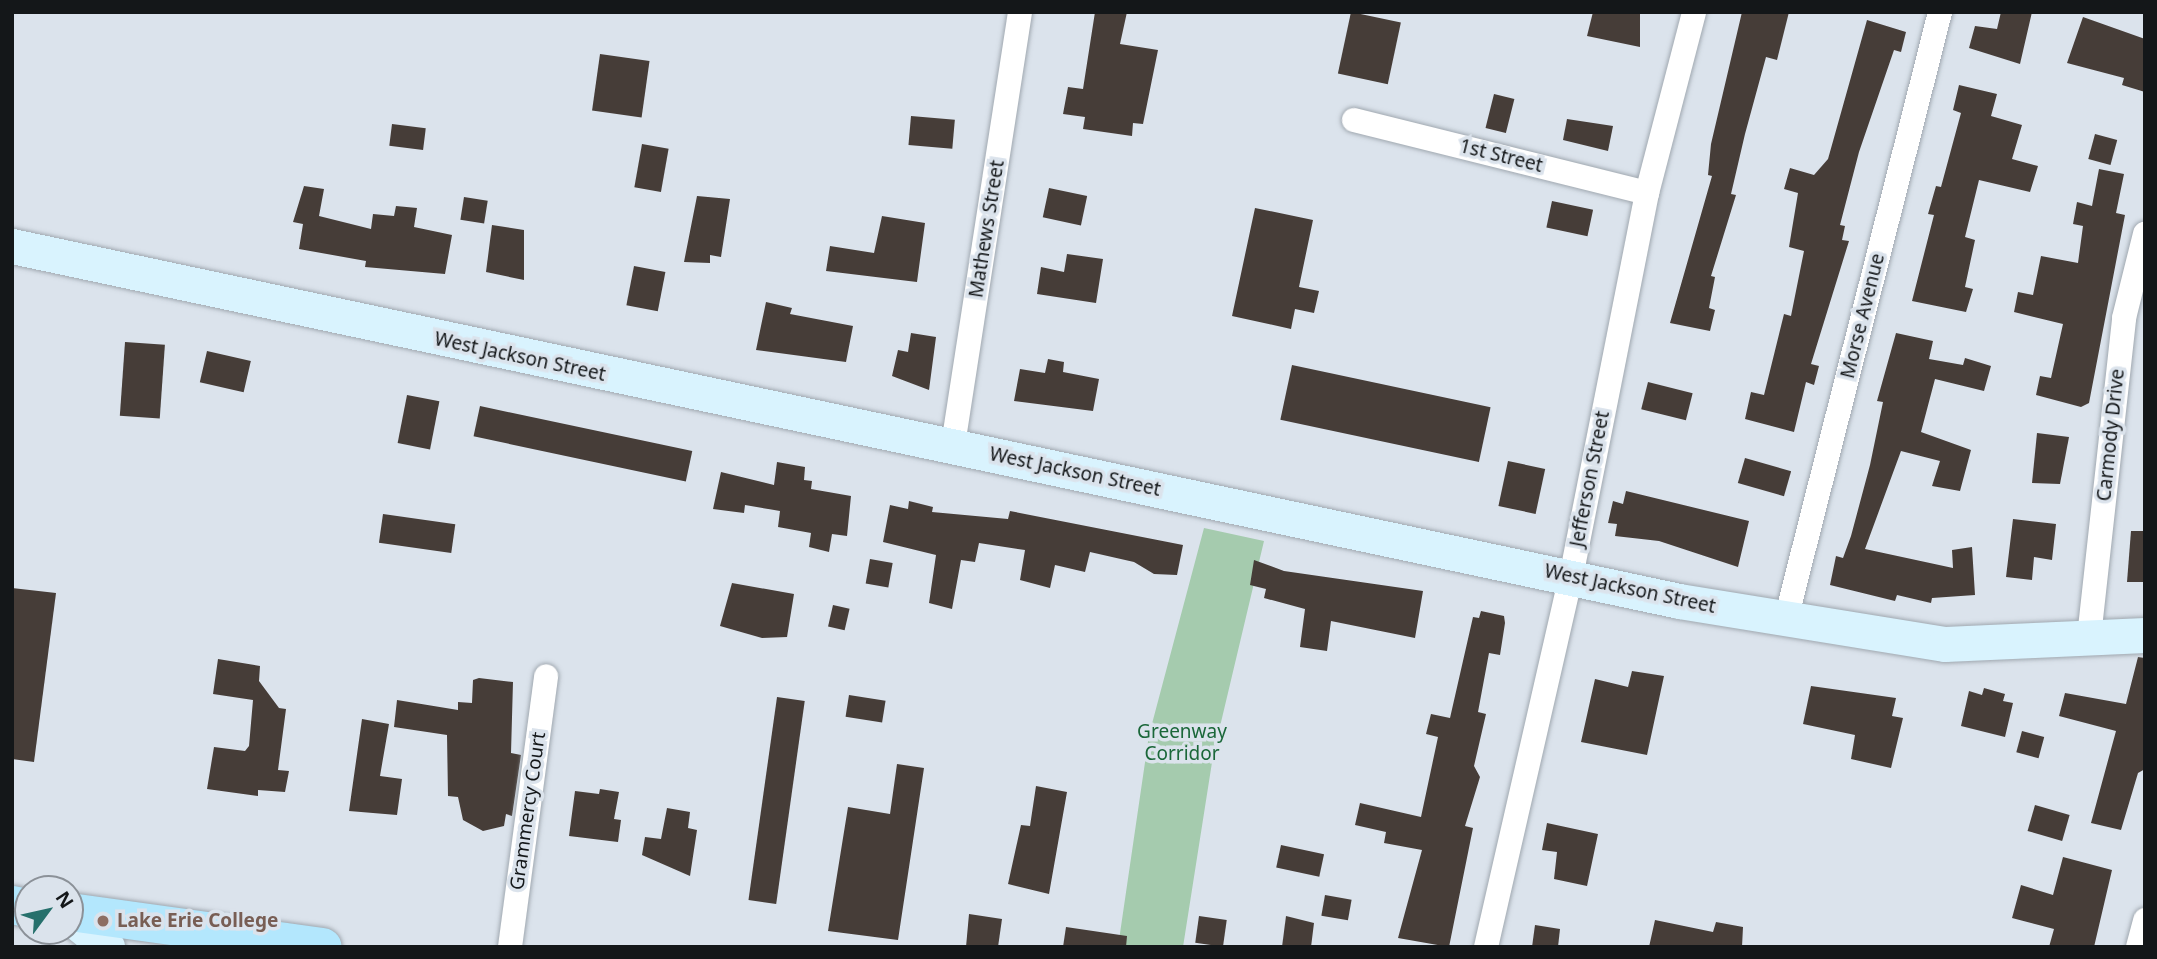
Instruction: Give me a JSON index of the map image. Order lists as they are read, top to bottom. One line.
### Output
{"streets":{"street":["1st Street","Mathews Street","Morse Avenue","West Jackson Street","Carmody Drive","Jefferson Street","Grammercy Court"]},"crossings":[["1st Street","Jefferson Street"],["Mathews Street","West Jackson Street"],["Morse Avenue","West Jackson Street"],["West Jackson Street","Carmody Drive"],["West Jackson Street","Jefferson Street"]],"parks":["Greenway Corridor"],"places":["Lake Erie College"],"north":"top right"}
